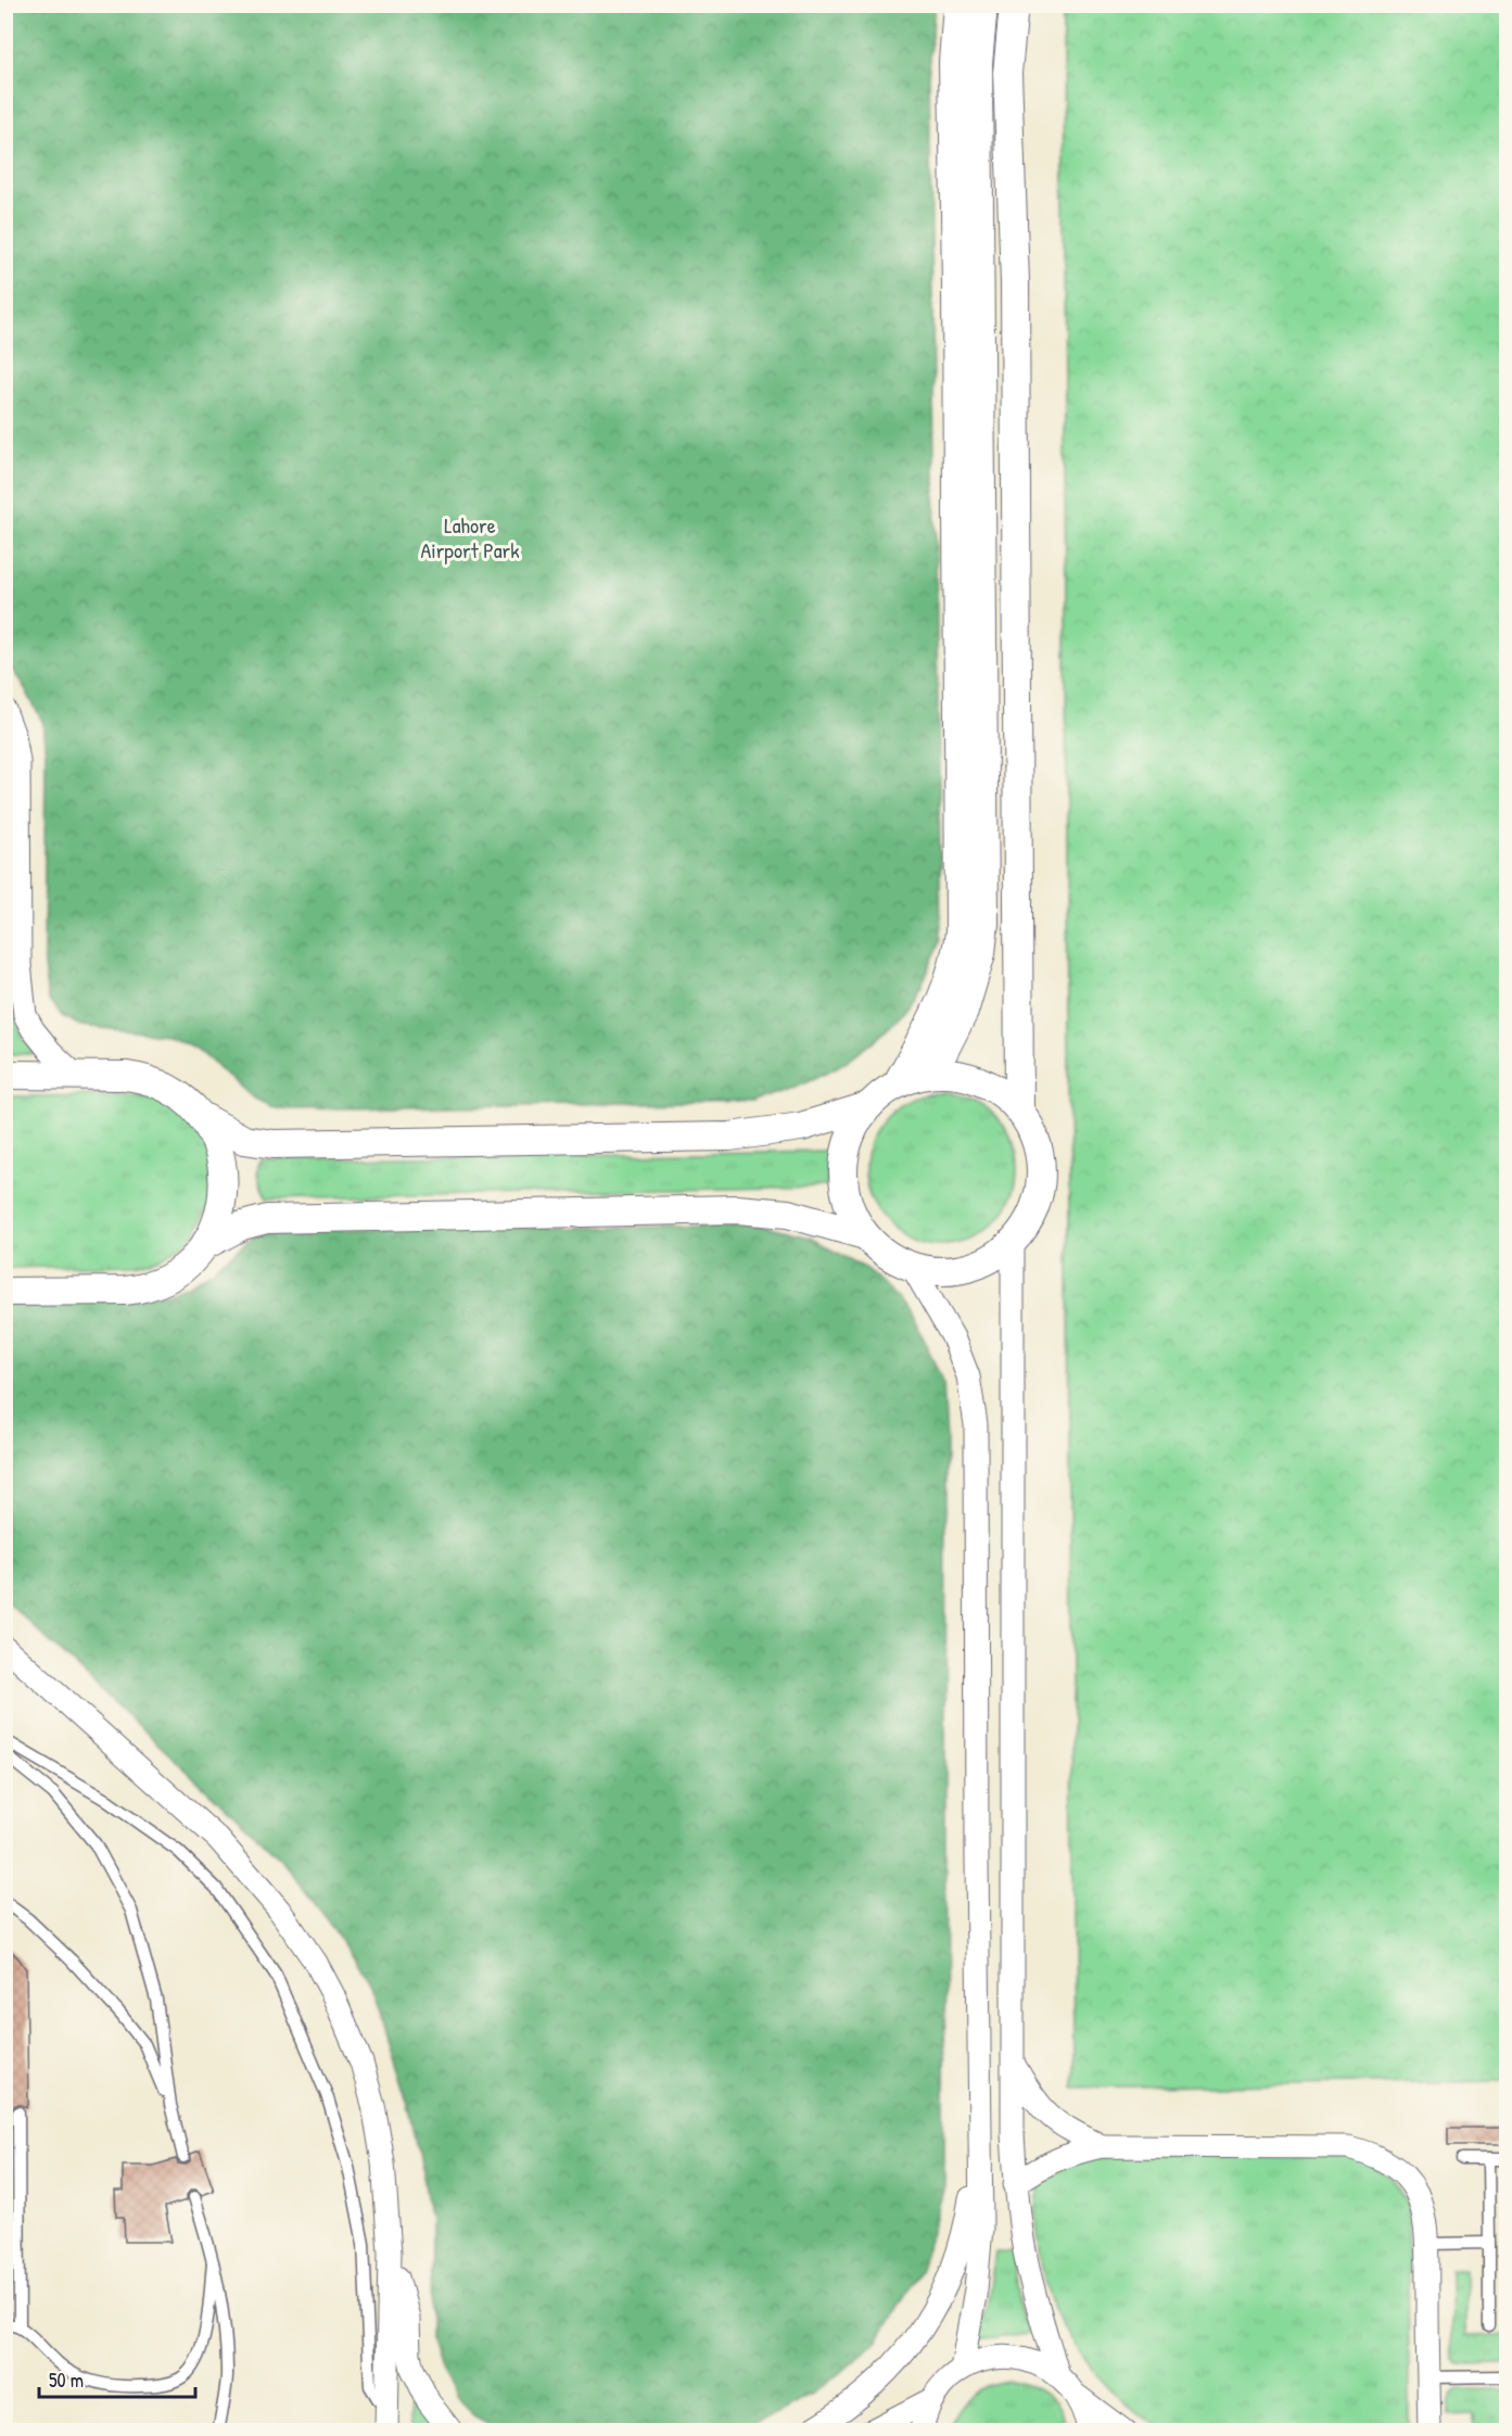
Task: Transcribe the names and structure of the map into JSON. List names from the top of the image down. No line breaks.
{"parks":["Lahore Airport Park"],"scale_bar":"50 m"}
